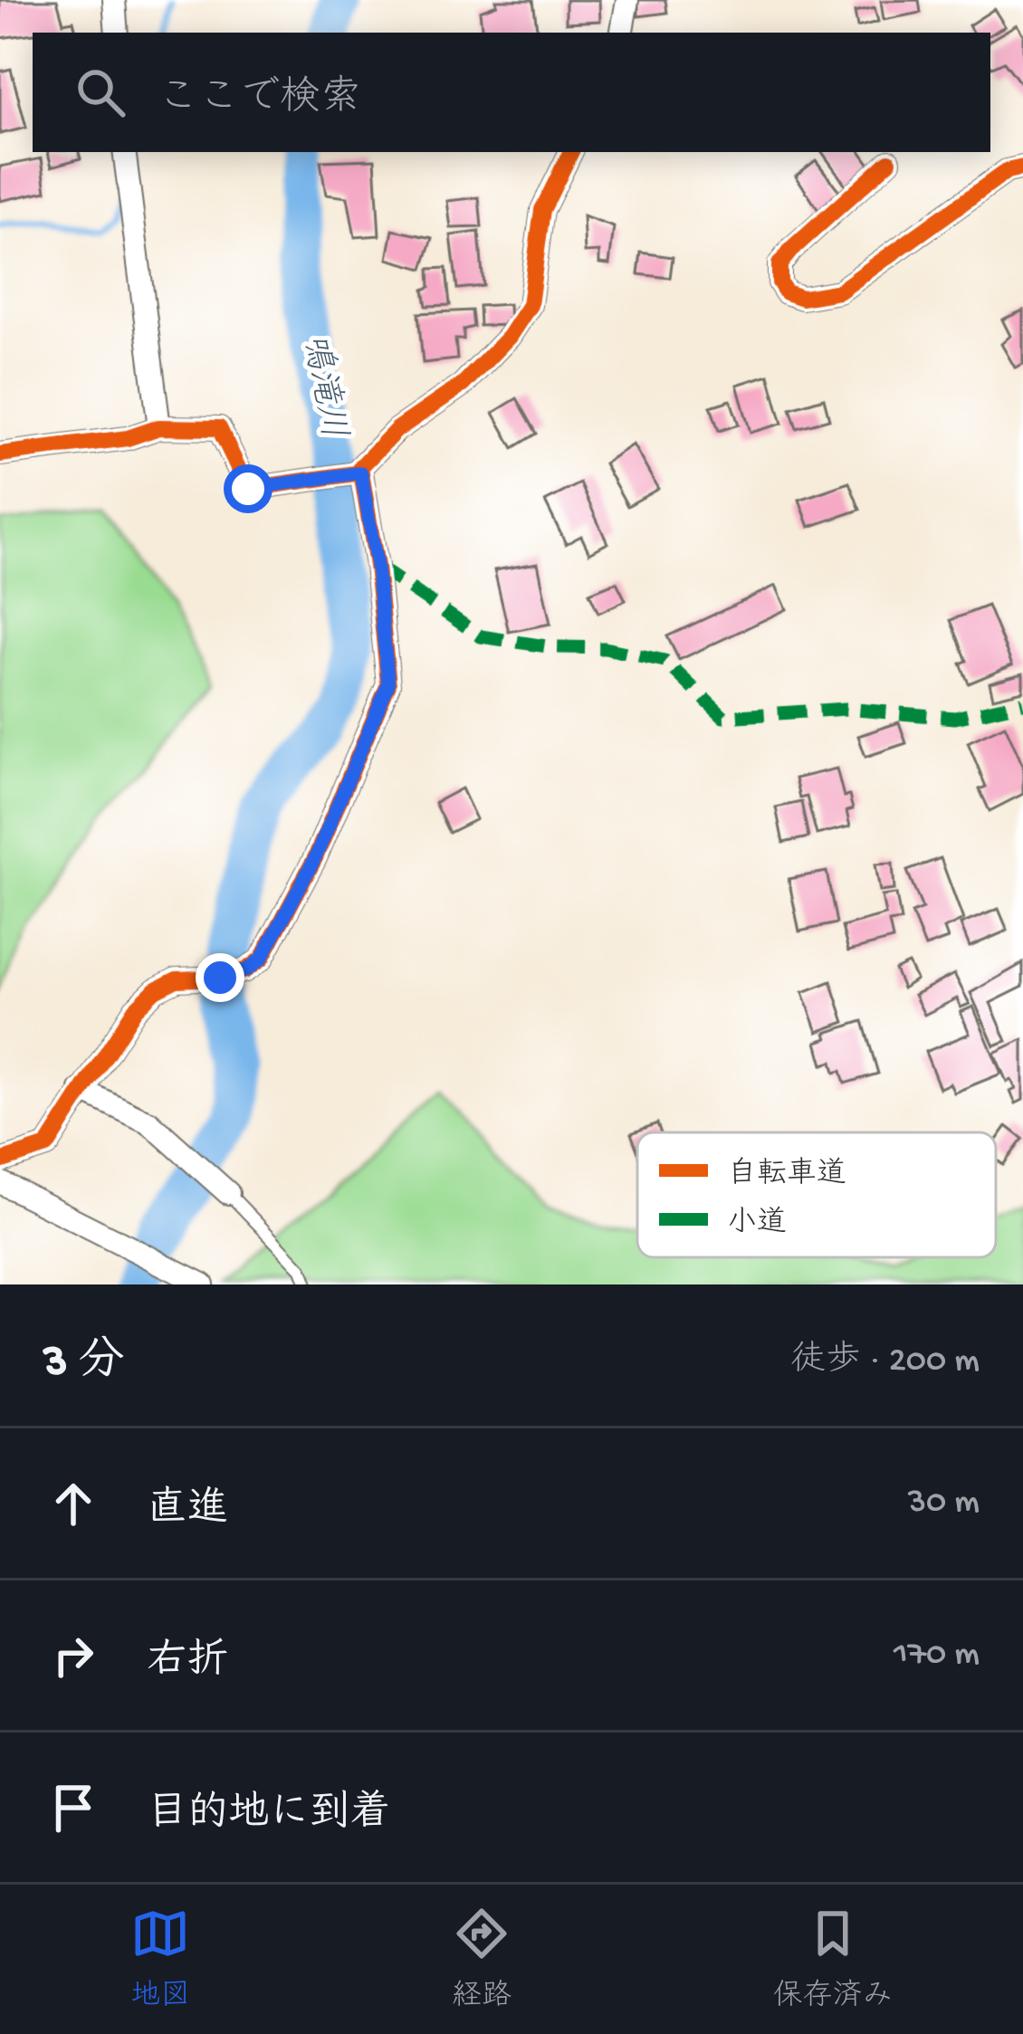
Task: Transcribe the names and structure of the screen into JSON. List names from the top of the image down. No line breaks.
{"water":["鳴滝川"],"legend":["自転車道","小道"],"page":{"search":"ここで検索","heading":["3 分","徒歩 · 200 m"],"list":[["直進","30 m"],["右折","170 m"],"目的地に到着"],"nav":["地図","経路","保存済み"]}}
